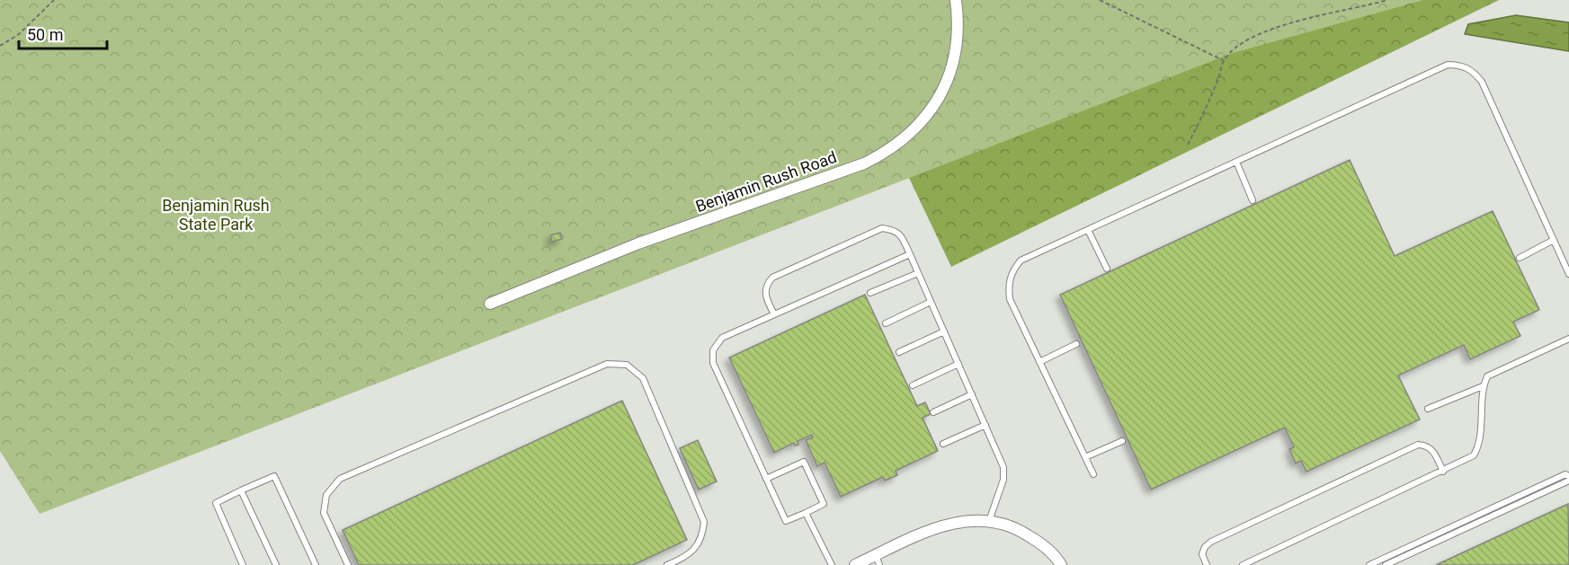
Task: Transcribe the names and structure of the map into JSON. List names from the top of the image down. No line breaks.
{"streets":{"street":["Benjamin Rush Road"]},"parks":["Benjamin Rush State Park"],"scale_bar":"50 m"}
